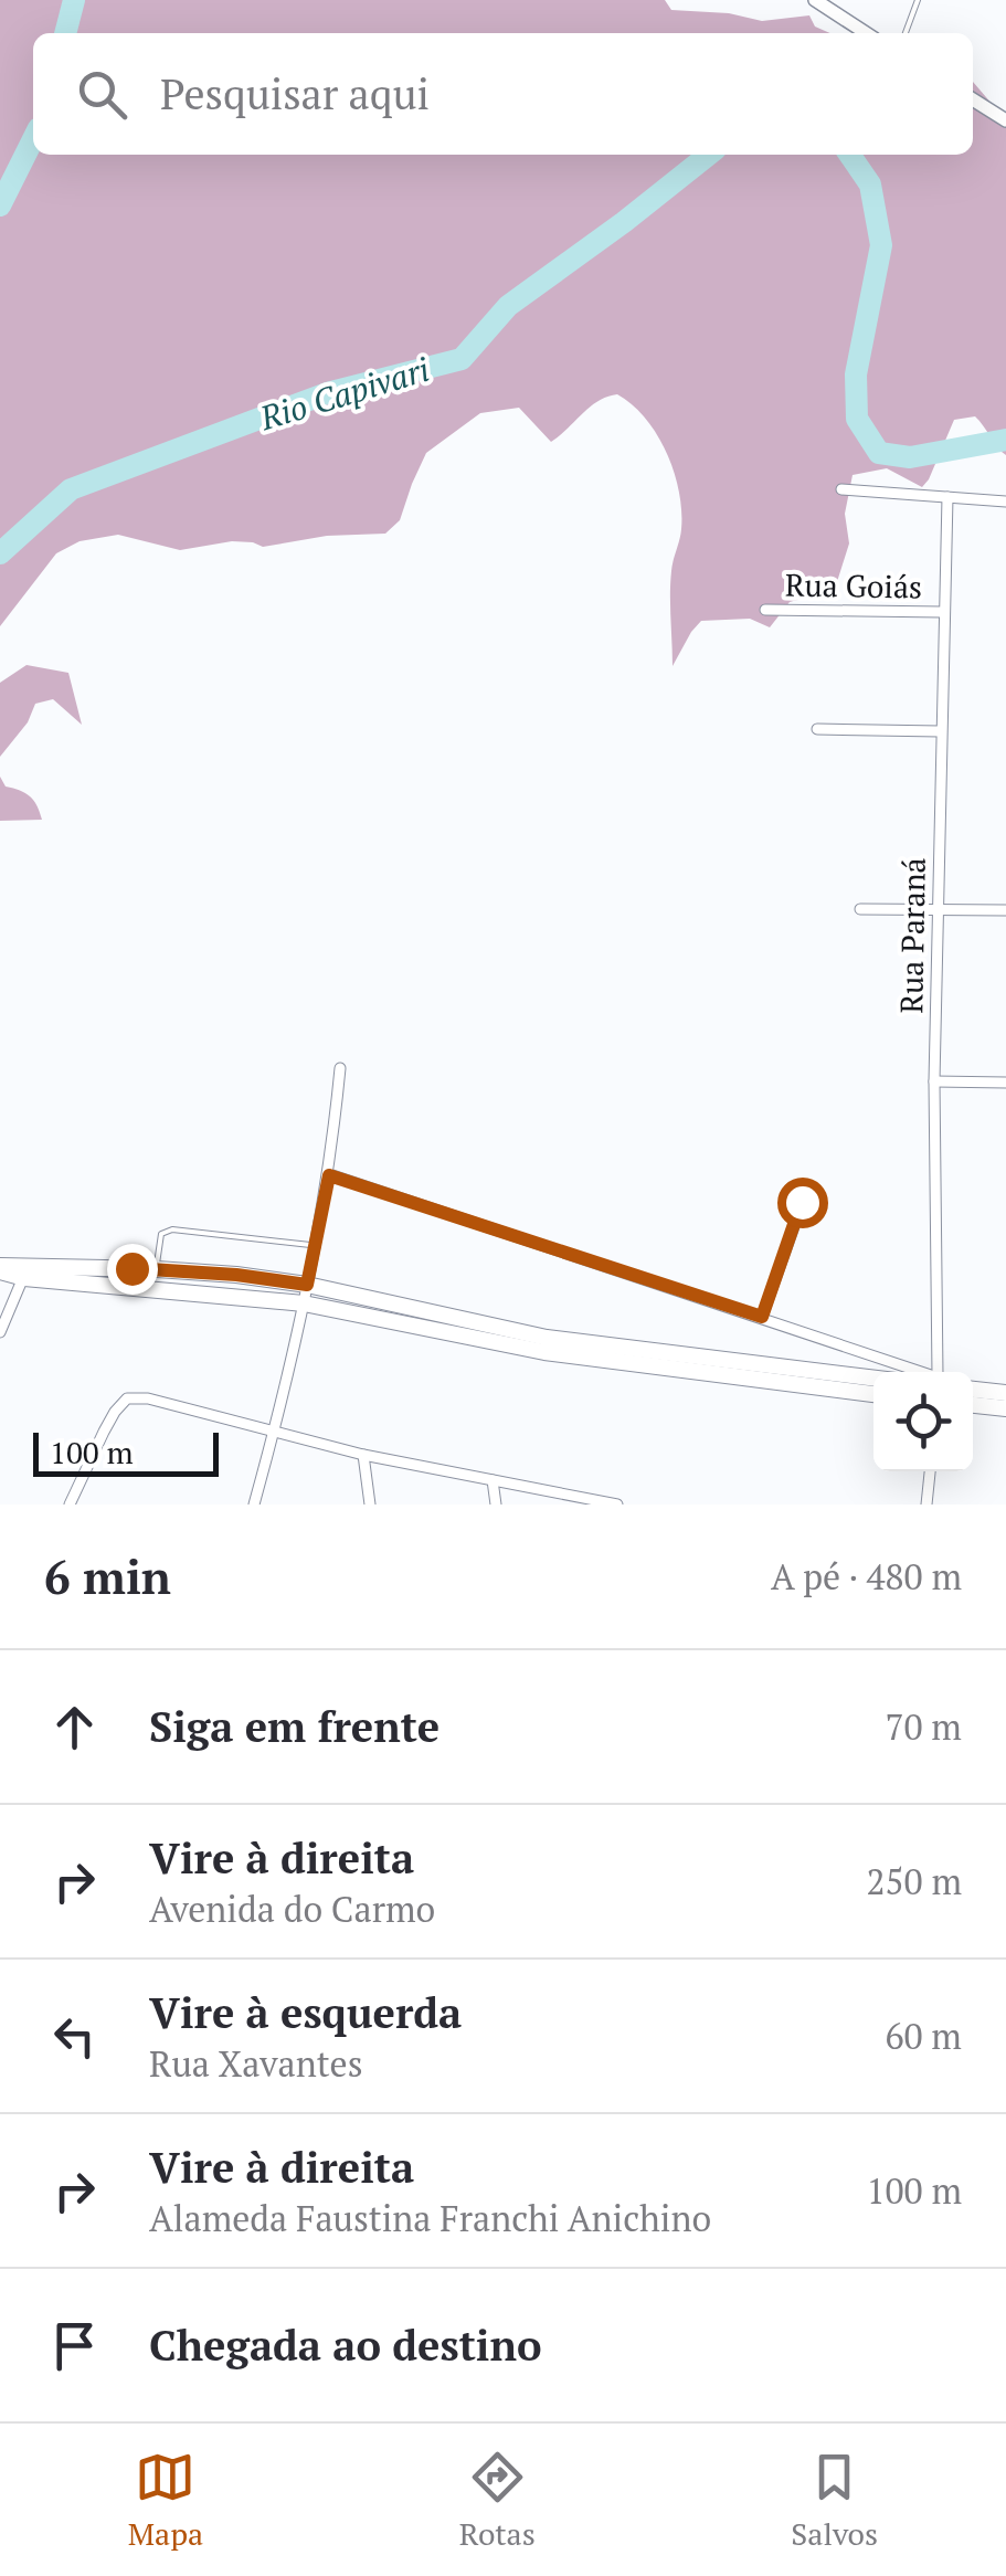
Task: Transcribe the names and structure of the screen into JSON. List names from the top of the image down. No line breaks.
{"streets":{"street":["Rua Goiás","Rua Paraná"]},"crossings":[["Rua Goiás","Rua Paraná"]],"water":["Rio Capivari"],"scale_bar":"100 m","page":{"search":"Pesquisar aqui","scale":"100 m","heading":["6 min","A pé · 480 m"],"list":[["Siga em frente","70 m"],["Vire à direita","Avenida do Carmo","250 m"],["Vire à esquerda","Rua Xavantes","60 m"],["Vire à direita","Alameda Faustina Franchi Anichino","100 m"],"Chegada ao destino"],"nav":["Mapa","Rotas","Salvos"]}}
